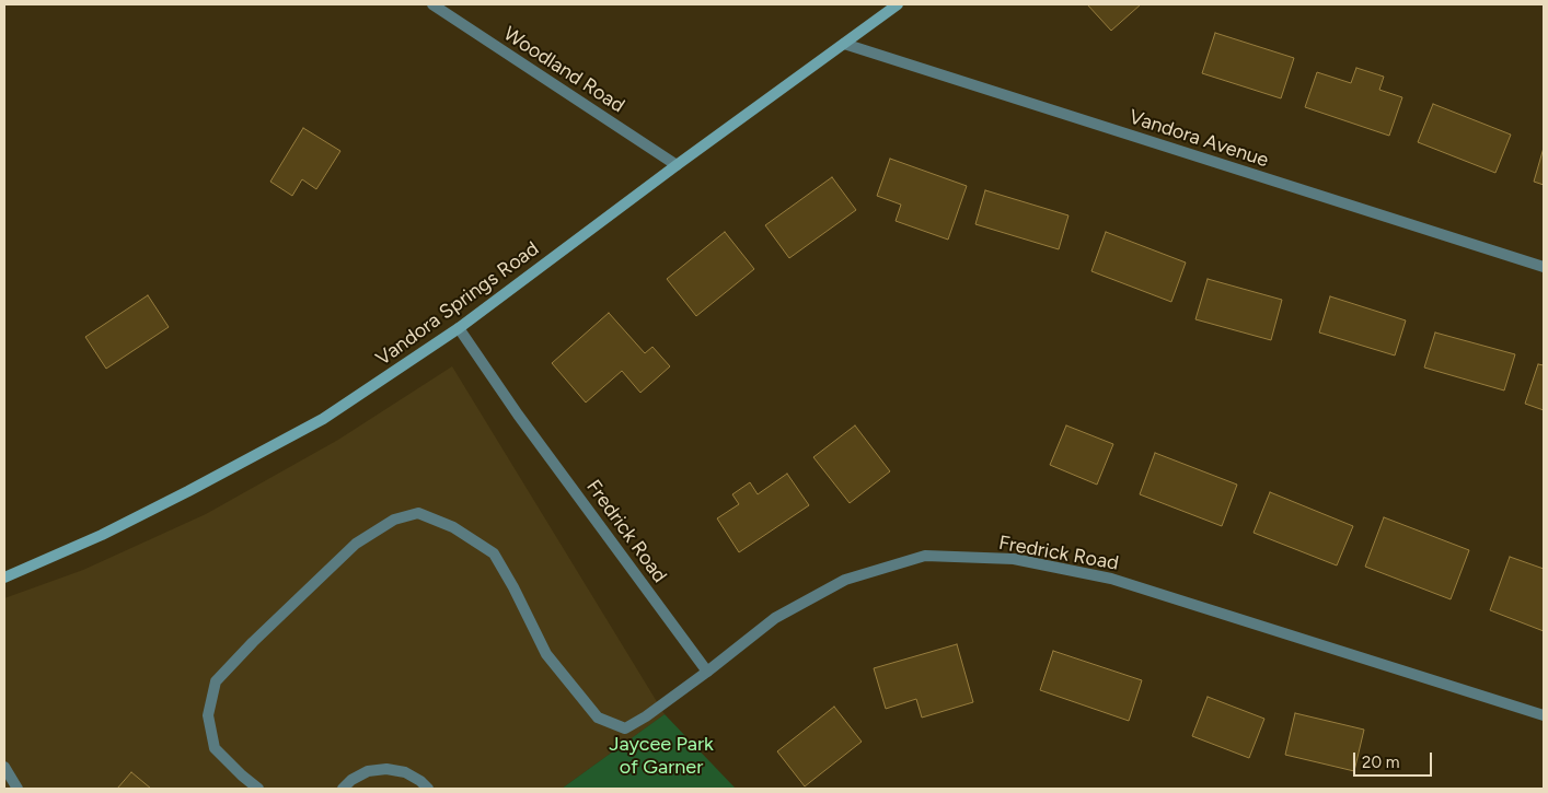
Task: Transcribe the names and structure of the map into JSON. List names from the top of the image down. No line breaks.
{"streets":{"street":["Woodland Road","Vandora Avenue","Vandora Springs Road","Fredrick Road"]},"crossings":[["Woodland Road","Vandora Springs Road"],["Vandora Avenue","Vandora Springs Road"],["Vandora Springs Road","Fredrick Road"]],"parks":["Jaycee Park of Garner"],"scale_bar":"20 m"}
